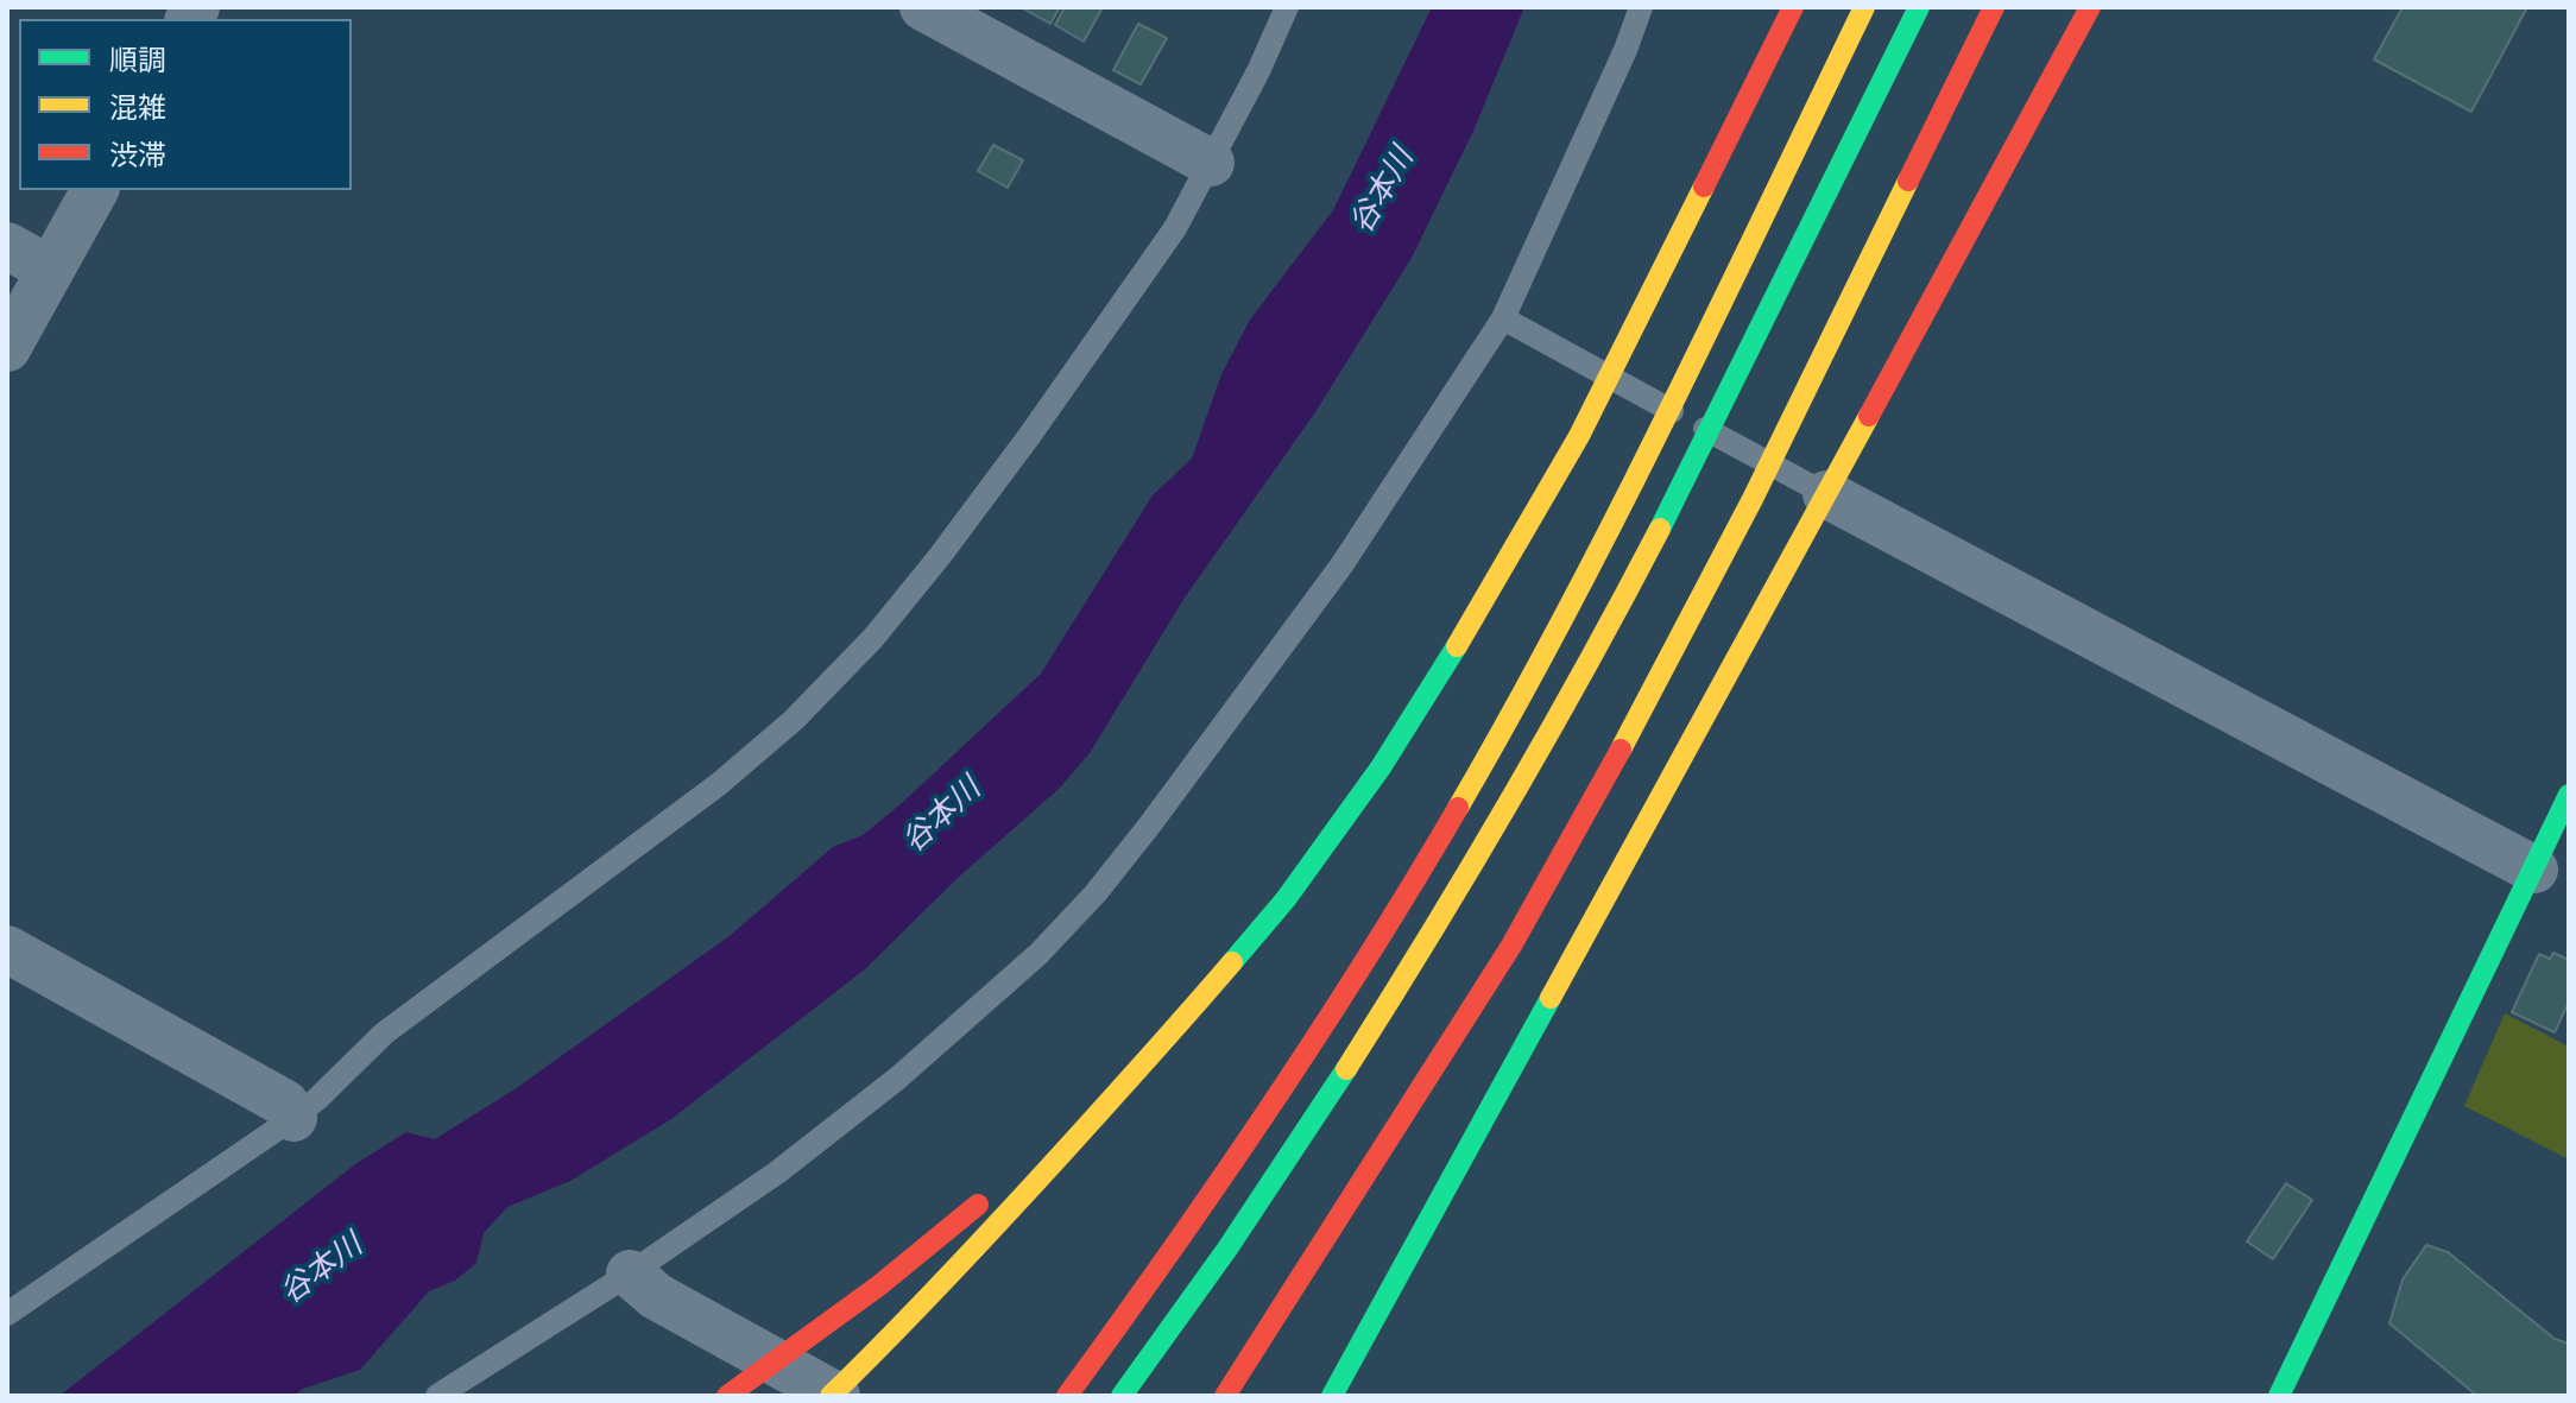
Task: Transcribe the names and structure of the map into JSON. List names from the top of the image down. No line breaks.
{"water":["谷本川"],"legend":["順調","混雑","渋滞"]}
